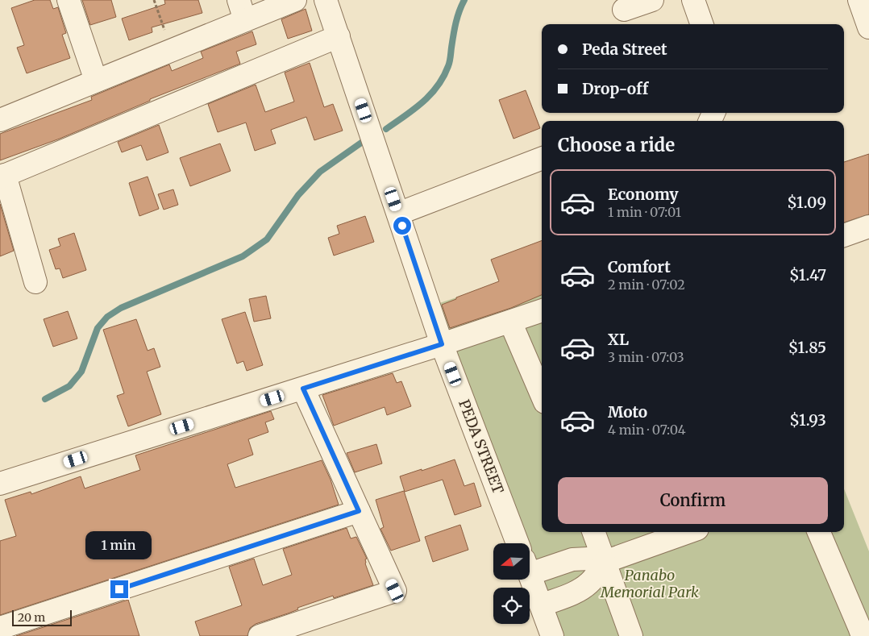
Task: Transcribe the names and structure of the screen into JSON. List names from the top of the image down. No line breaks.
{"streets":{"street":["PEDA STREET"]},"parks":["Panabo Memorial Park"],"scale_bar":"20 m","north":"left","page":{"banner":["Peda Street","Drop-off"],"heading":"Choose a ride","list":[{"name":"Economy","note":"1 min · 07:01","value":"$1.09"},{"name":"Comfort","note":"2 min · 07:02","value":"$1.47"},{"name":"XL","note":"3 min · 07:03","value":"$1.85"},{"name":"Moto","note":"4 min · 07:04","value":"$1.93"}],"buttons":"Confirm","bubble":"1 min","scale":"20 m"}}
